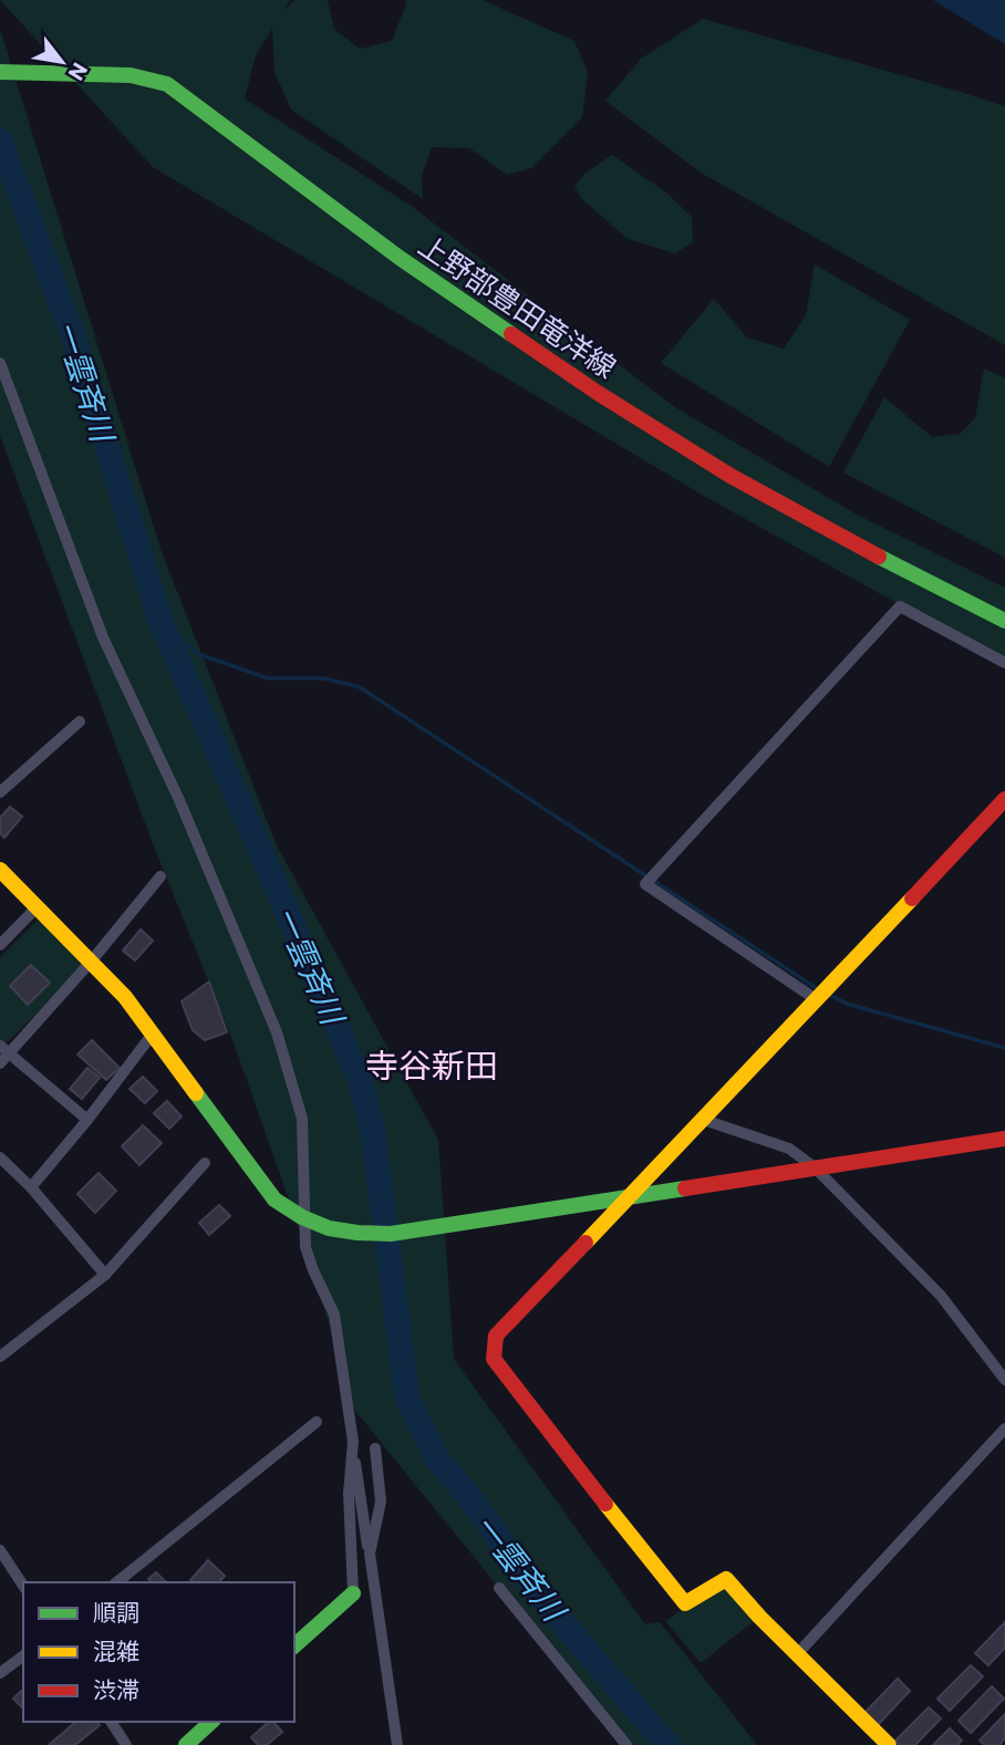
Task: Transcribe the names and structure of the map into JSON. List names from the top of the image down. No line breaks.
{"streets":{"street":["上野部豊田竜洋線"]},"districts":["寺谷新田"],"water":["一雲斉川"],"legend":["順調","混雑","渋滞"],"north":"bottom right"}
